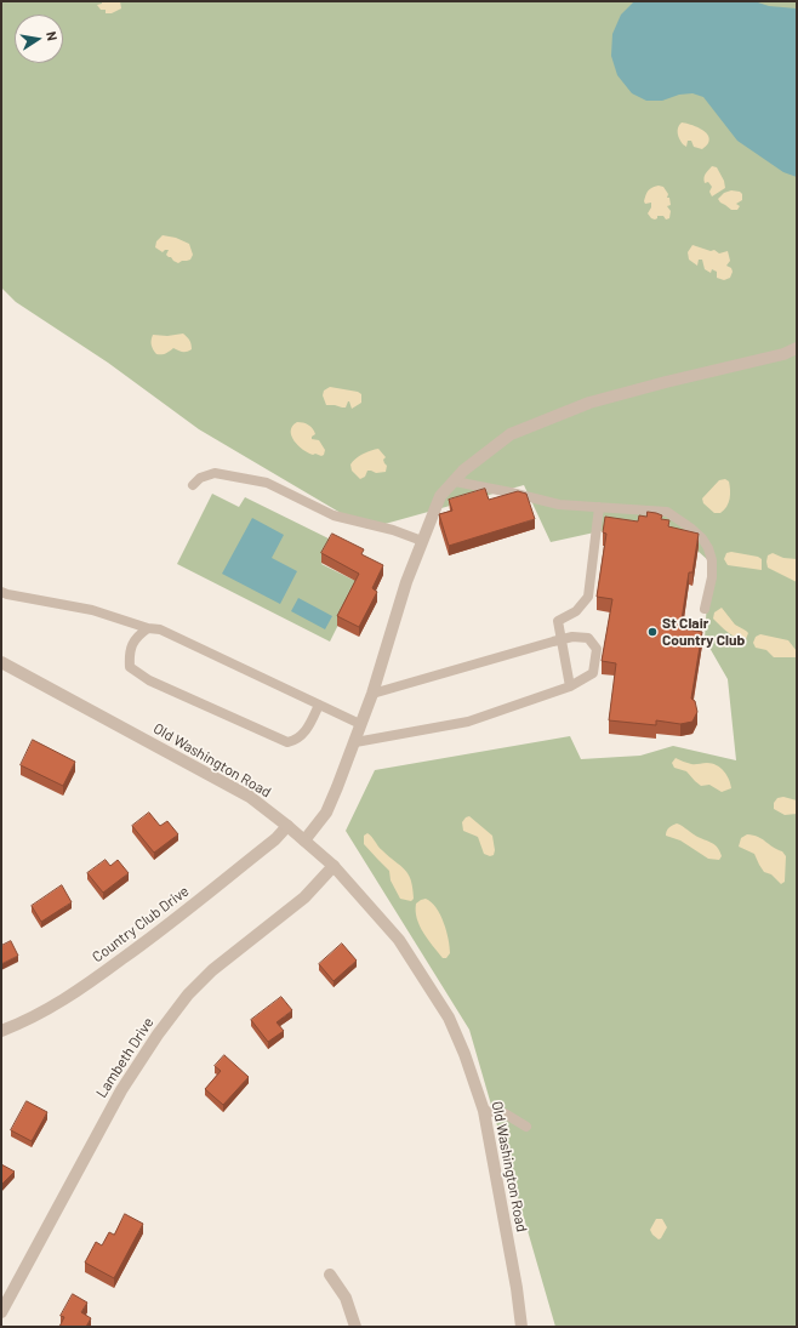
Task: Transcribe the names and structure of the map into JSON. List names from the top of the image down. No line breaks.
{"streets":{"street":["Old Washington Road","Country Club Drive","Lambeth Drive"]},"crossings":[["Old Washington Road","Country Club Drive"],["Old Washington Road","Lambeth Drive"]],"places":["St Clair Country Club"],"north":"right"}
